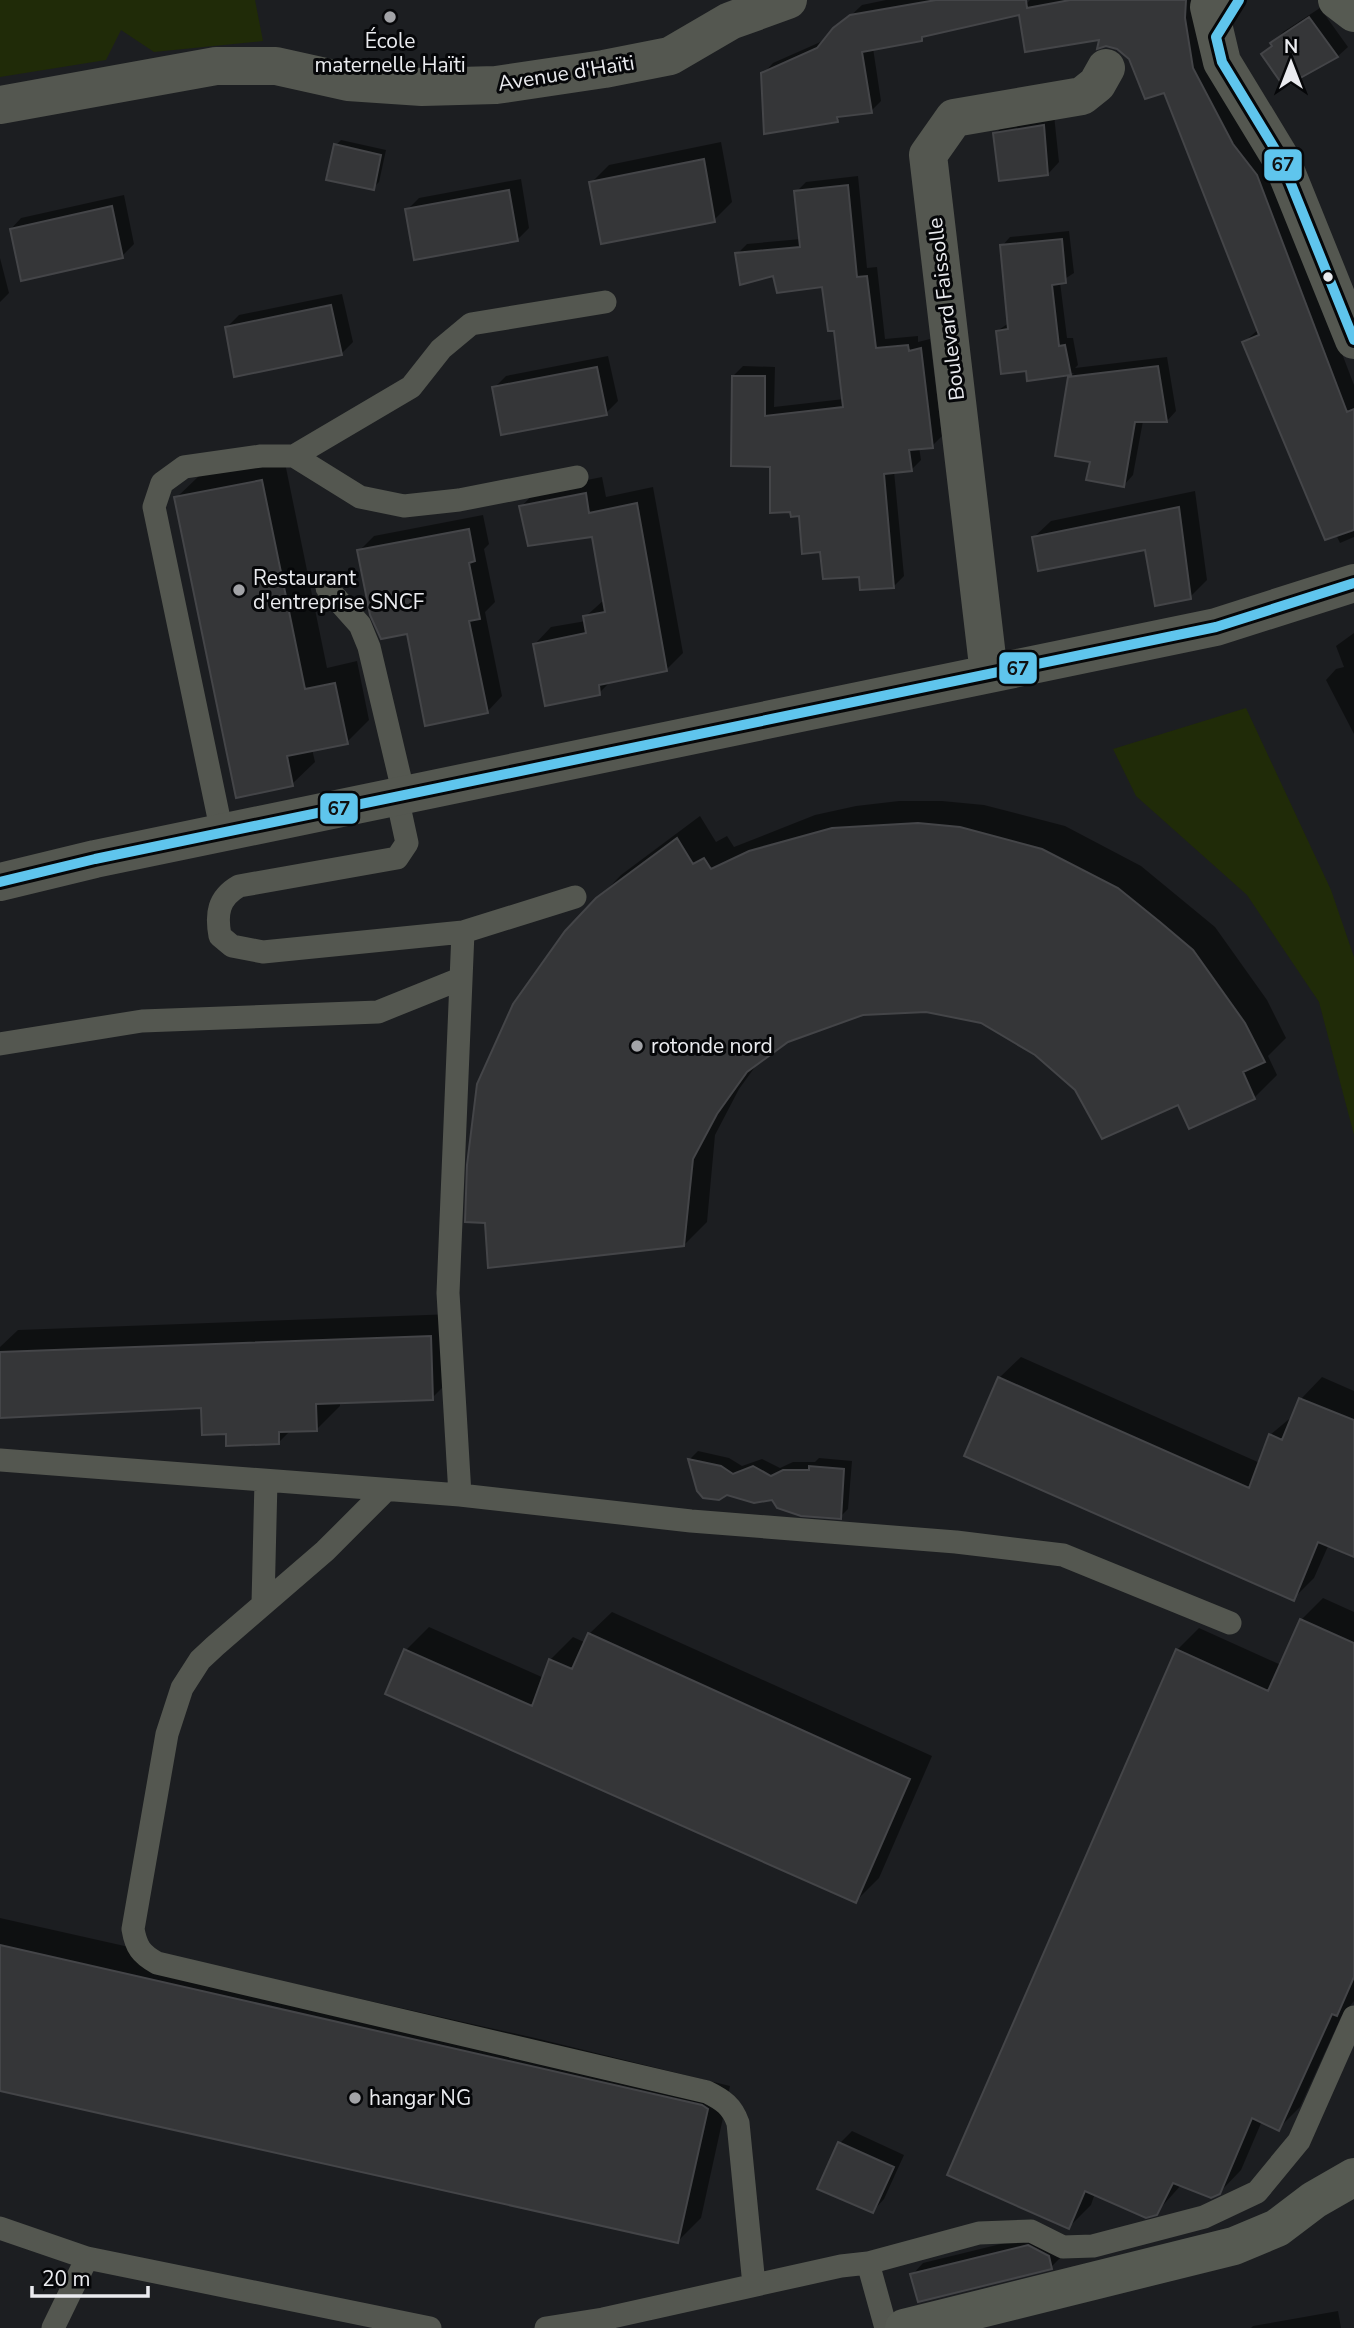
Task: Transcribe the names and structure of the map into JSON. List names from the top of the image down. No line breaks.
{"streets":{"street":["Avenue d'Haïti","Boulevard Faissolle"]},"places":["École maternelle Haïti","Restaurant d'entreprise SNCF","rotonde nord","hangar NG"],"lines":["transit line 67"],"scale_bar":"20 m","north":"top"}
